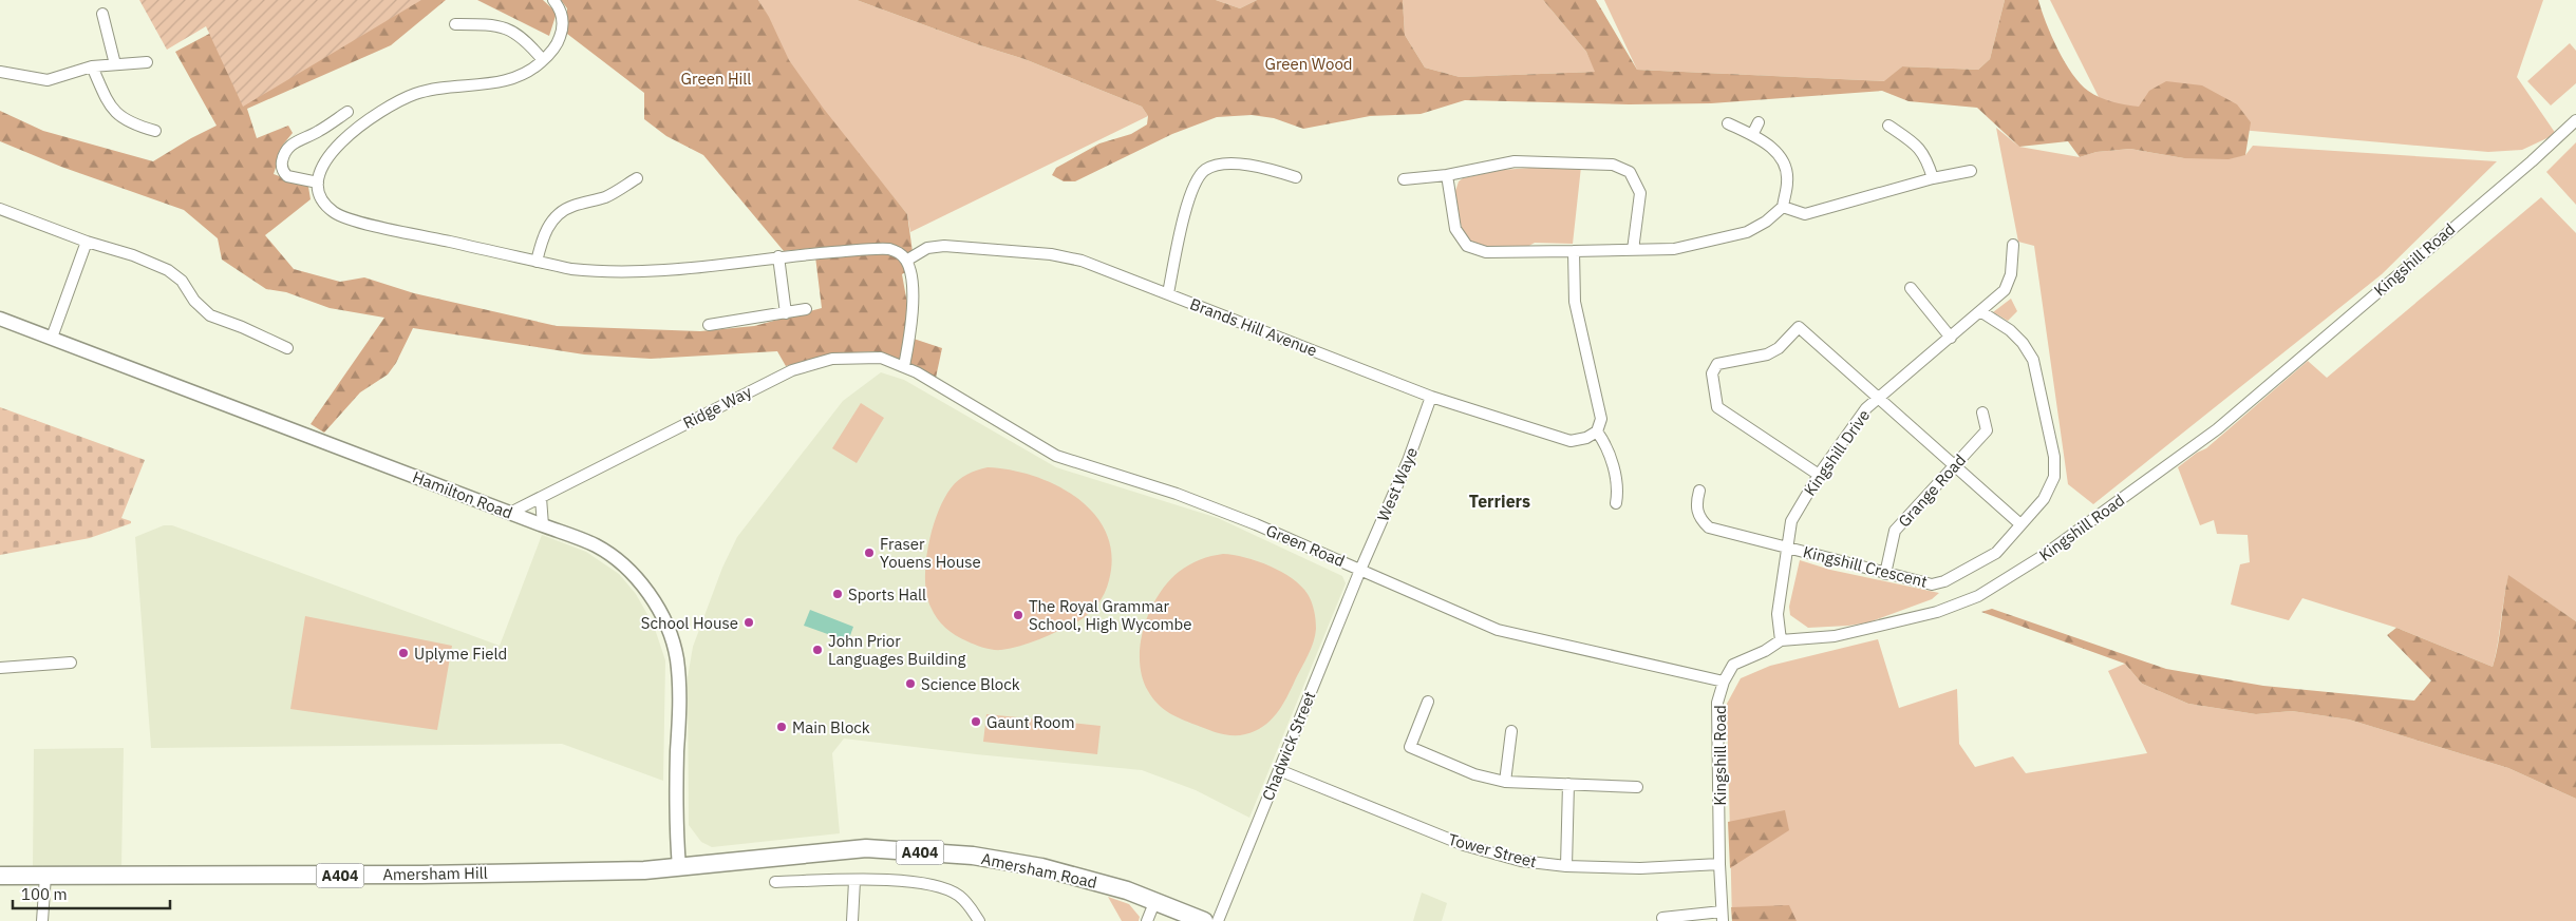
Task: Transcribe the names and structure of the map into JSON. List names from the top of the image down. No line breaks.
{"streets":{"main road":["A404","Amersham Road","Amersham Hill"],"street":["Kingshill Road","Brands Hill Avenue","Ridge Way","Kingshill Drive","West Waye","Grange Road","Hamilton Road","Green Road","Kingshill Crescent","Chadwick Street","Tower Street"]},"crossings":[["Kingshill Road","Kingshill Drive"],["Kingshill Road","Green Road"],["Kingshill Road","Tower Street"],["Brands Hill Avenue","West Waye"],["Ridge Way","Hamilton Road"],["Ridge Way","Green Road"],["Kingshill Drive","Kingshill Crescent"],["West Waye","Green Road"],["West Waye","Chadwick Street"],["Grange Road","Kingshill Crescent"],["Hamilton Road","Amersham Road"],["Hamilton Road","Amersham Hill"],["Green Road","Chadwick Street"],["Chadwick Street","Tower Street"],["Amersham Road","Amersham Hill"]],"districts":["Terriers"],"parks":["Green Wood","Green Hill"],"places":["Fraser Youens House","Sports Hall","The Royal Grammar School, High Wycombe","School House","John Prior Languages Building","Uplyme Field","Science Block","Gaunt Room","Main Block"],"scale_bar":"100 m"}
